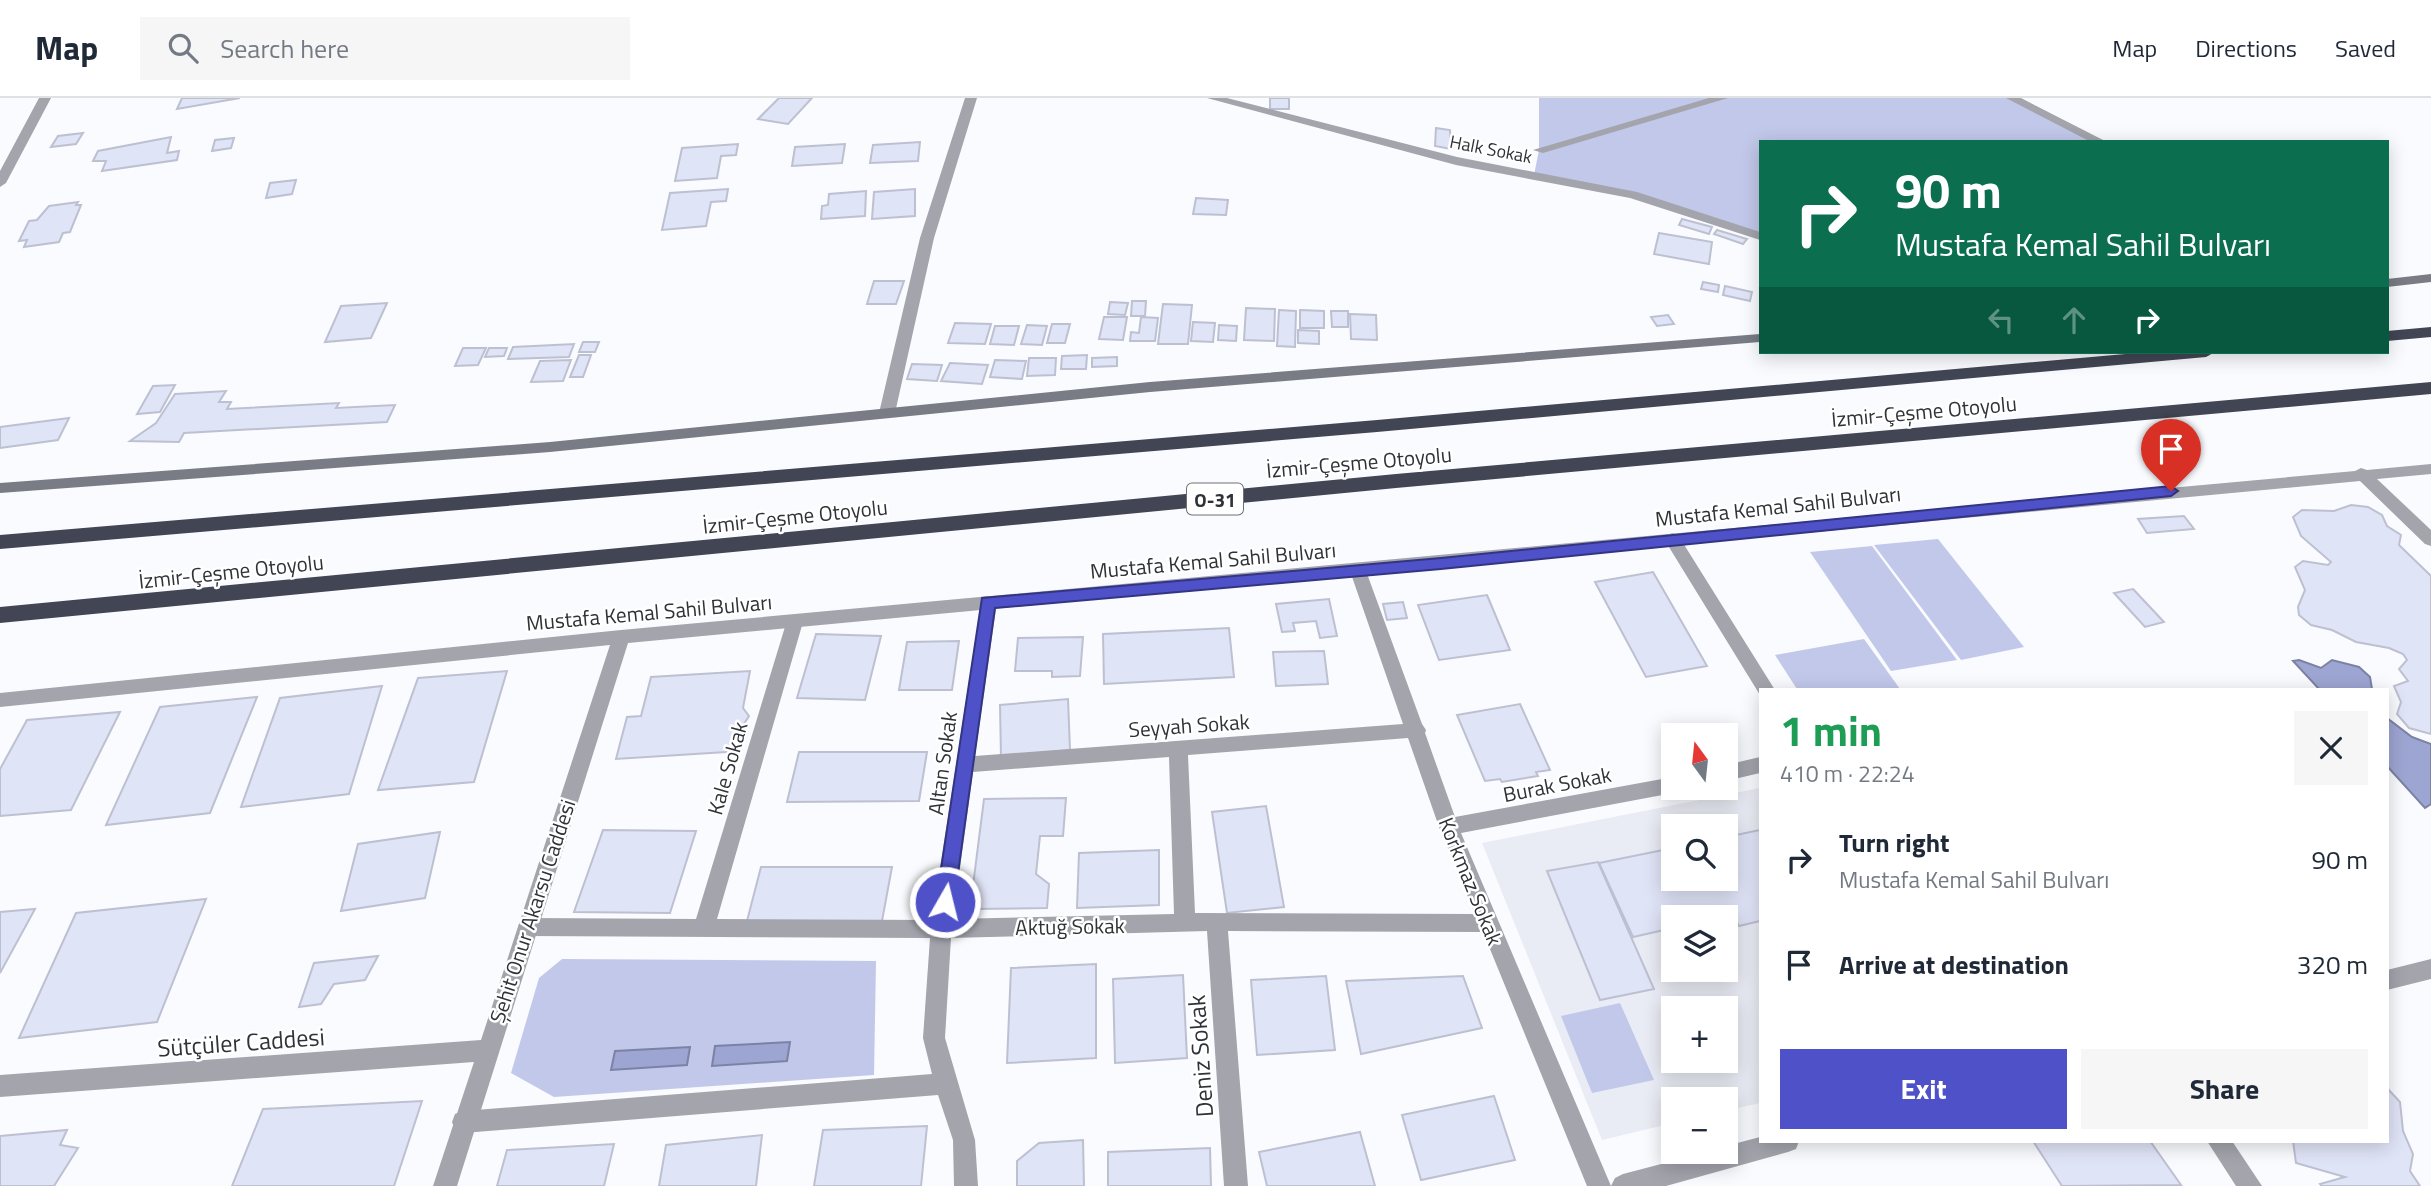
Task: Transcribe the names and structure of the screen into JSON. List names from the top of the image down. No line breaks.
{"streets":{"highway":["İzmir-Çeşme Otoyolu","O-31"],"street":["Halk Sokak","Mustafa Kemal Sahil Bulvarı","Seyyah Sokak","Altan Sokak","Kale Sokak","Burak Sokak","Korkmaz Sokak","Şehit Onur Akarsu Caddesi","Aktuğ Sokak","Sütçüler Caddesi","Deniz Sokak"]},"crossings":[["Mustafa Kemal Sahil Bulvarı","Altan Sokak"],["Mustafa Kemal Sahil Bulvarı","Kale Sokak"],["Mustafa Kemal Sahil Bulvarı","Korkmaz Sokak"],["Mustafa Kemal Sahil Bulvarı","Şehit Onur Akarsu Caddesi"],["Seyyah Sokak","Altan Sokak"],["Seyyah Sokak","Korkmaz Sokak"],["Altan Sokak","Aktuğ Sokak"],["Kale Sokak","Aktuğ Sokak"],["Burak Sokak","Korkmaz Sokak"],["Korkmaz Sokak","Aktuğ Sokak"],["Şehit Onur Akarsu Caddesi","Aktuğ Sokak"],["Şehit Onur Akarsu Caddesi","Sütçüler Caddesi"],["Aktuğ Sokak","Deniz Sokak"]],"north":"top","page":{"header":"Map","search":"Search here","nav":["Map","Directions","Saved"],"turn":["90 m","Mustafa Kemal Sahil Bulvarı"],"heading":["1 min","410 m · 22:24"],"map_buttons":["+","−"],"list":[{"name":"Turn right","note":"Mustafa Kemal Sahil Bulvarı","value":"90 m"},{"name":"Arrive at destination","value":"320 m"}],"buttons":["Exit","Share"]}}
